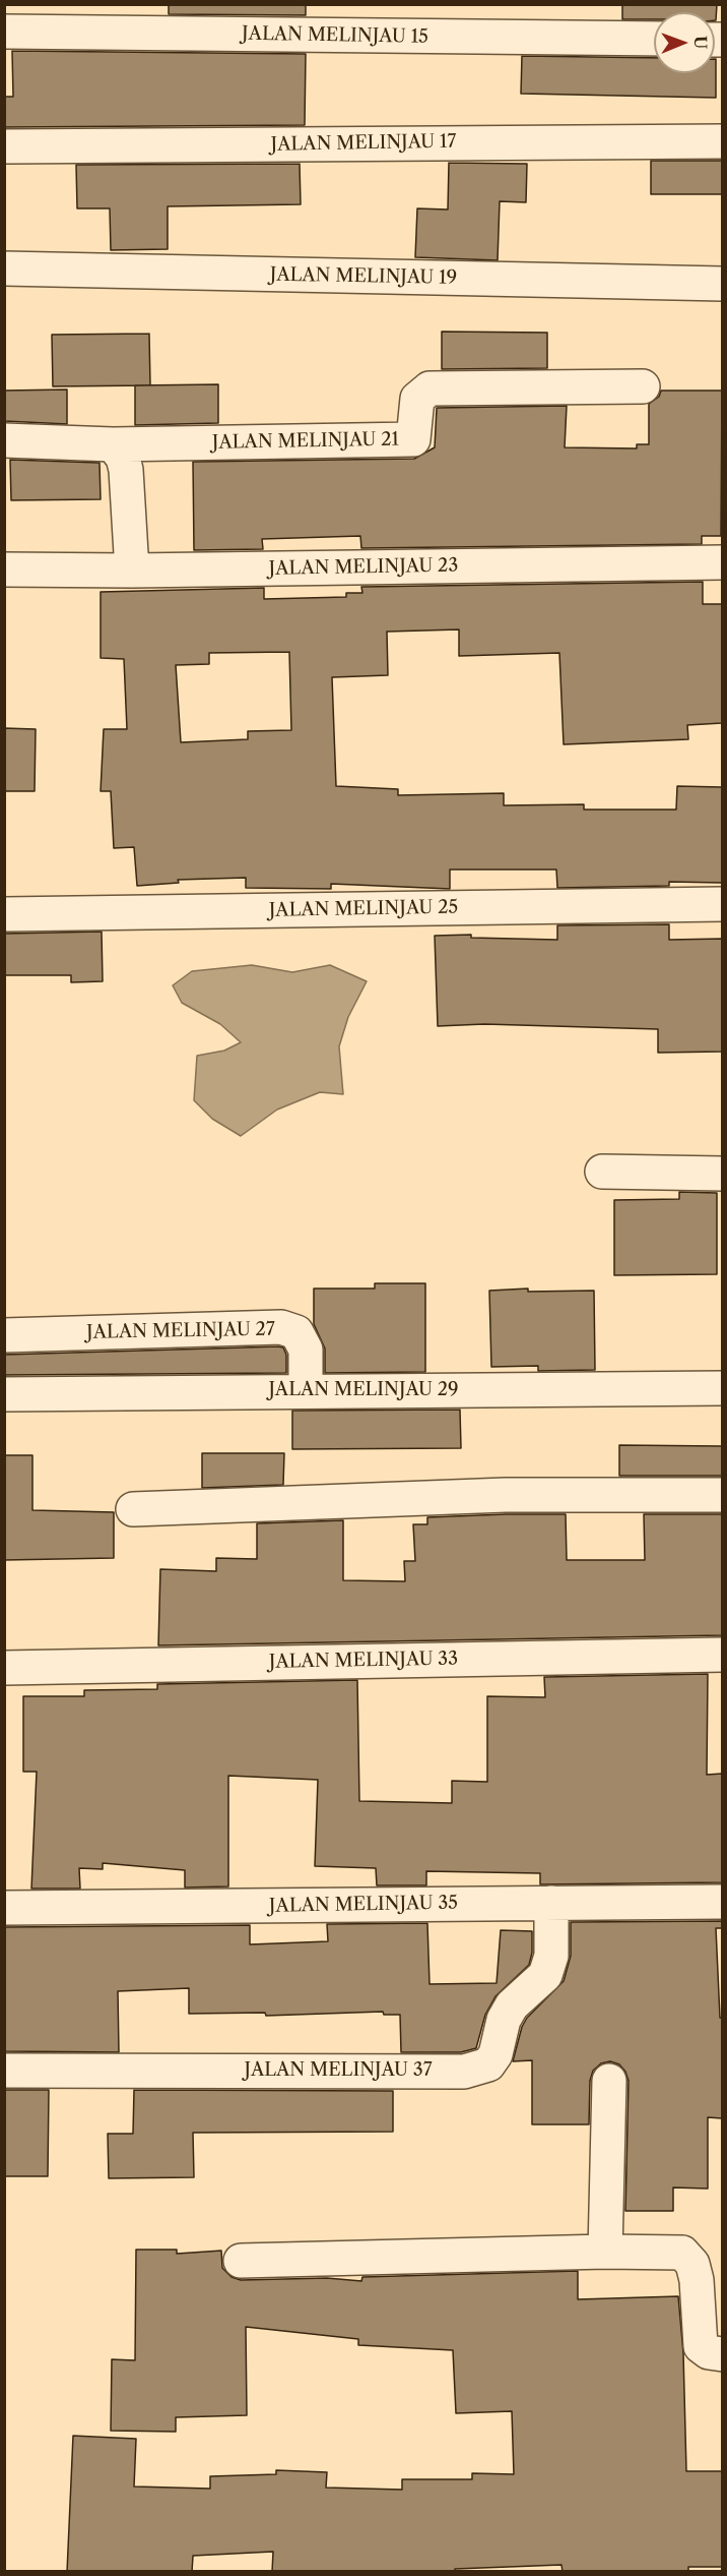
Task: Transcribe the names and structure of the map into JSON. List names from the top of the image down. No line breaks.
{"streets":{"street":["JALAN MELINJAU 15","JALAN MELINJAU 17","JALAN MELINJAU 19","JALAN MELINJAU 21","JALAN MELINJAU 23","JALAN MELINJAU 25","JALAN MELINJAU 27","JALAN MELINJAU 29","JALAN MELINJAU 33","JALAN MELINJAU 35","JALAN MELINJAU 37"]},"crossings":[["JALAN MELINJAU 27","JALAN MELINJAU 29"],["JALAN MELINJAU 35","JALAN MELINJAU 37"]],"north":"right"}
